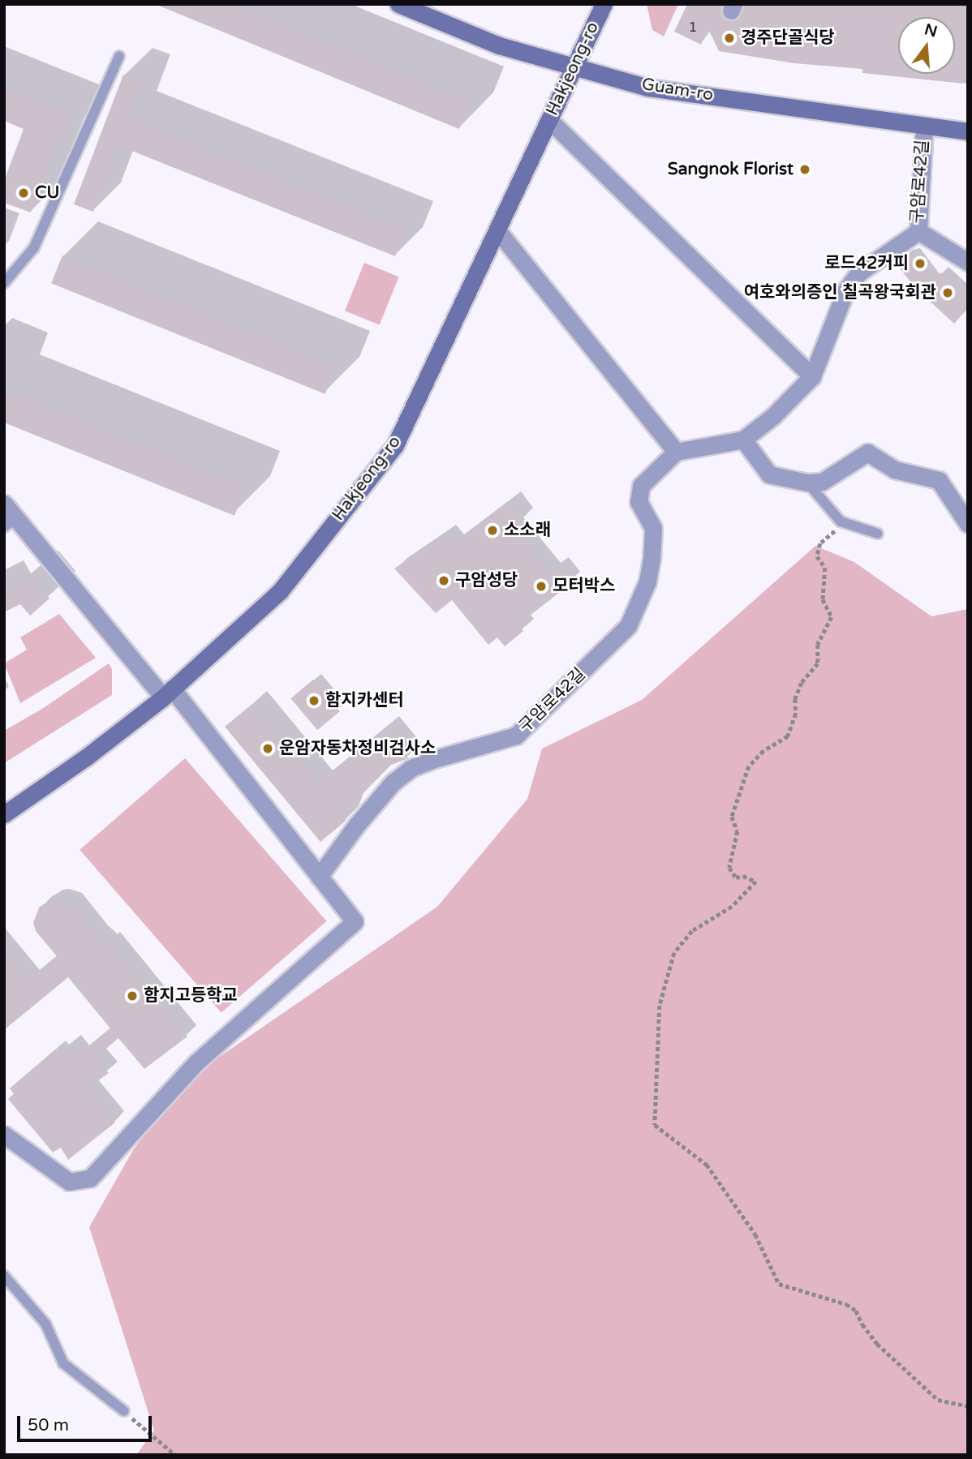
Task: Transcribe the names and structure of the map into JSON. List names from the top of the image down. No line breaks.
{"streets":{"main road":["Hakjeong-ro","Guam-ro"],"street":["구암로42길"]},"crossings":[["Hakjeong-ro","Guam-ro"],["Guam-ro","구암로42길"]],"places":["경주단골식당","Sangnok Florist","CU","로드42커피","여호와의증인 칠곡왕국회관","소소래","구암성당","모터박스","함지카센터","운암자동차정비검사소","함지고등학교"],"house_numbers":["1"],"scale_bar":"50 m","north":"top"}
